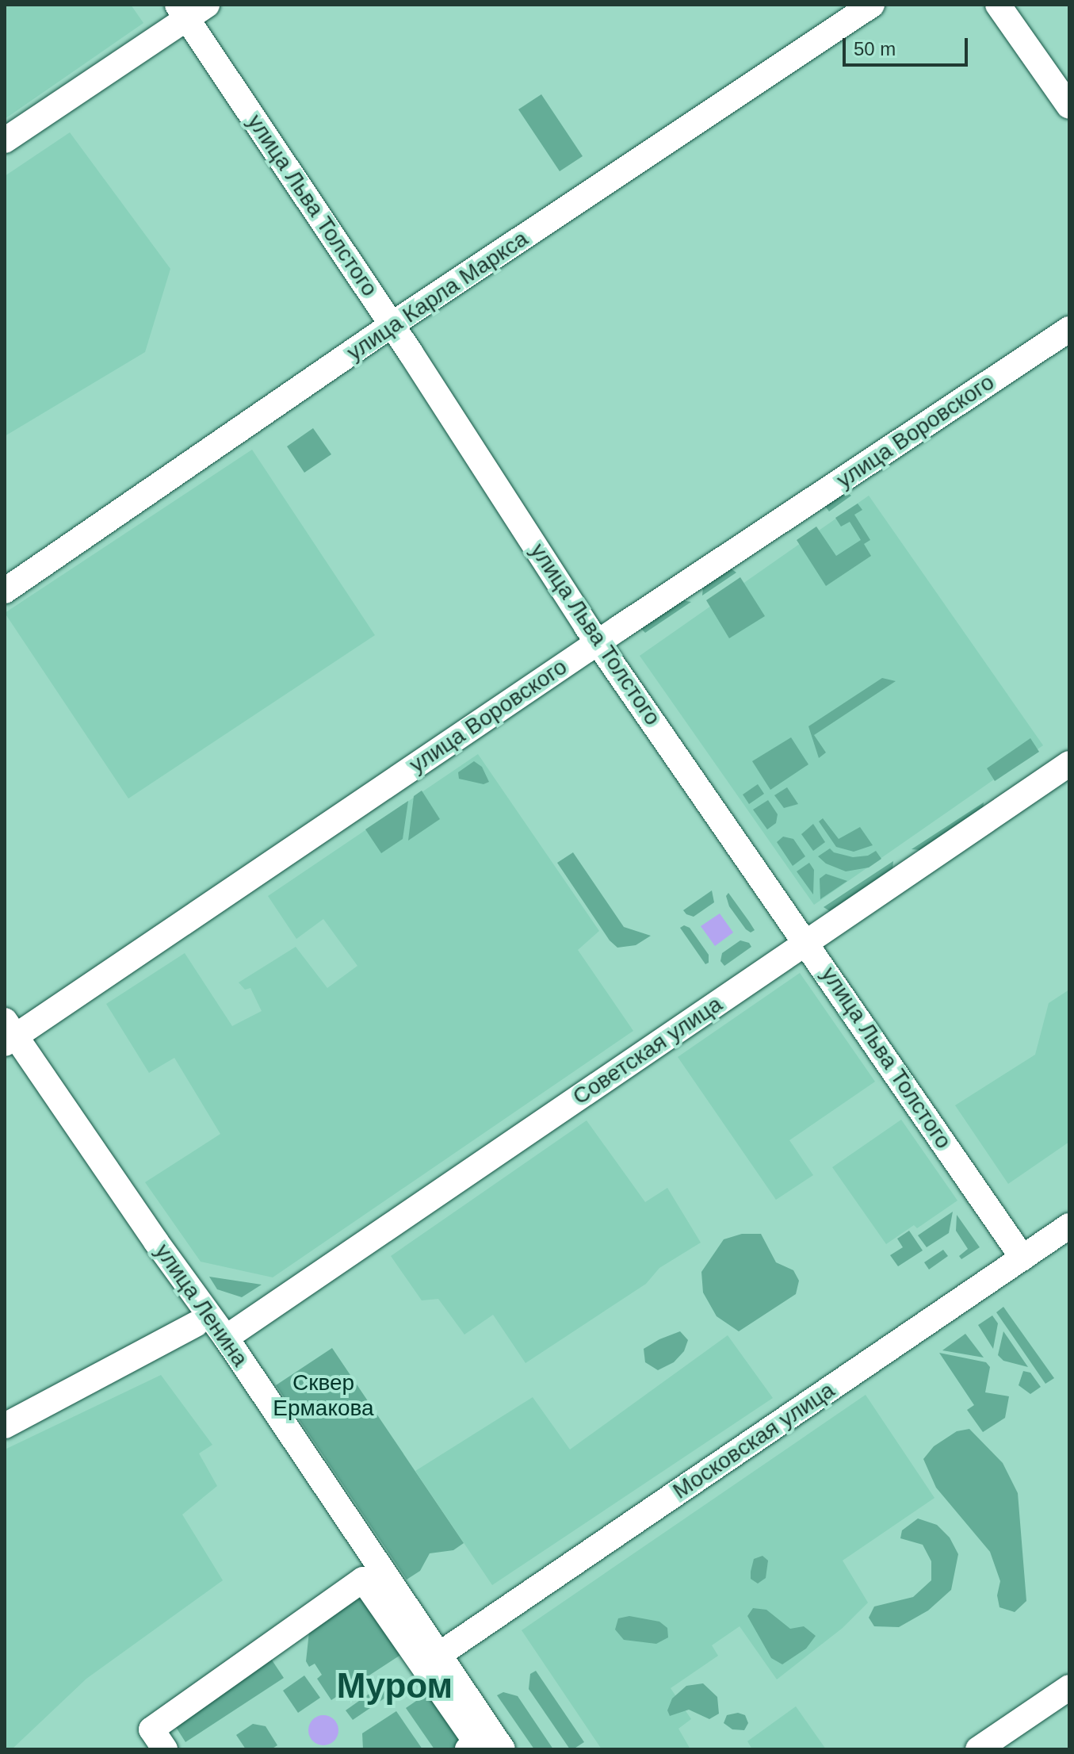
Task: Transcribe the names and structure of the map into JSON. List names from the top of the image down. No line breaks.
{"streets":{"street":["улица Льва Толстого","улица Карла Маркса","улица Воровского","Советская улица","улица Ленина","Московская улица"]},"crossings":[["улица Льва Толстого","улица Карла Маркса"],["улица Льва Толстого","улица Воровского"],["улица Льва Толстого","Советская улица"],["улица Льва Толстого","Московская улица"],["улица Воровского","улица Ленина"],["Советская улица","улица Ленина"],["улица Ленина","Московская улица"]],"districts":["Муром"],"parks":["Сквер Ермакова"],"scale_bar":"50 m"}
